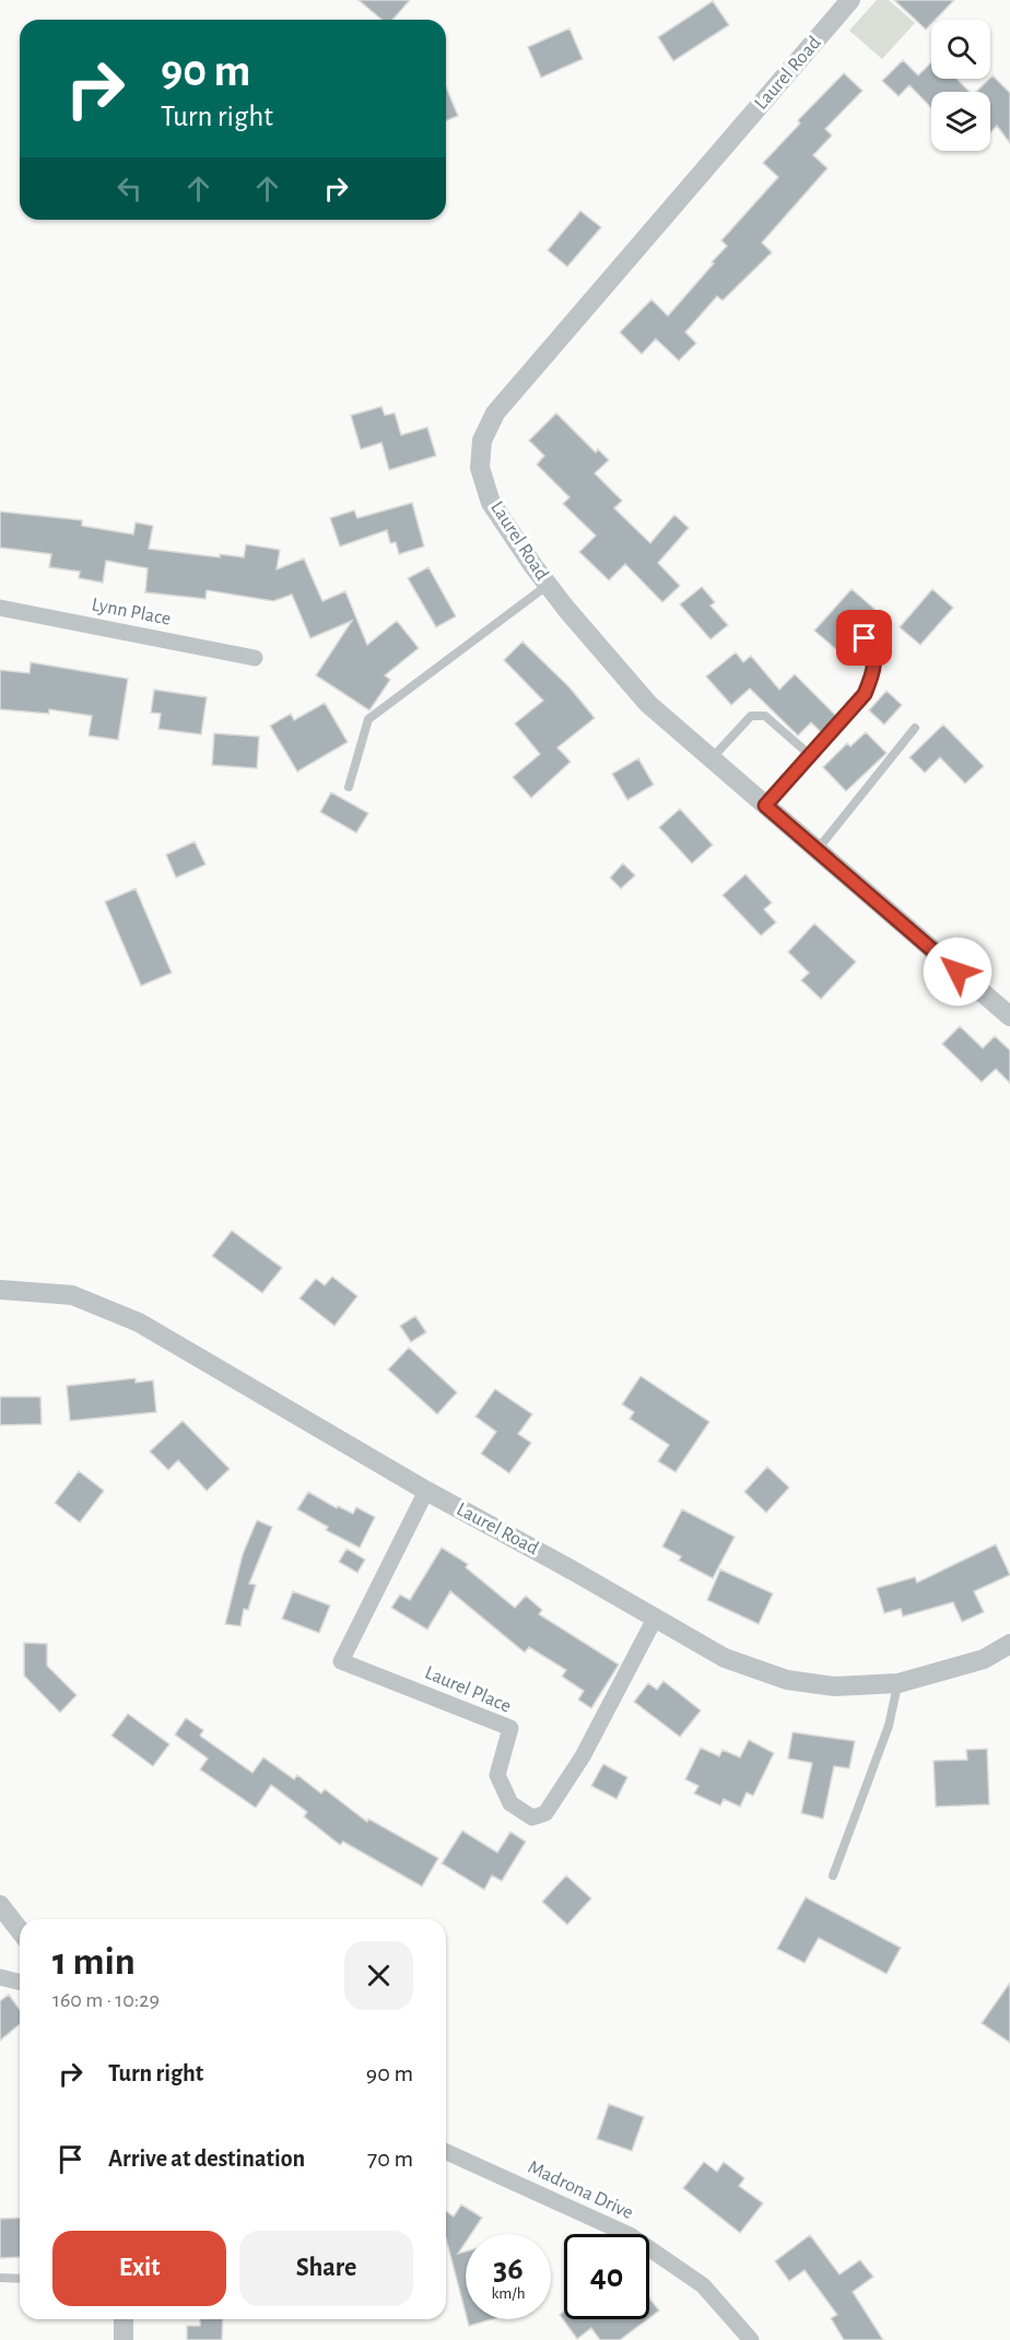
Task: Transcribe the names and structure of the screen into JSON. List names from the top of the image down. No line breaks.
{"streets":{"street":["Laurel Road","Lynn Place","Laurel Place","Madrona Drive"]},"crossings":[["Laurel Road","Laurel Place"]],"page":{"turn":["90 m","Turn right"],"heading":["1 min","160 m · 10:29"],"list":[{"name":"Turn right","value":"90 m"},{"name":"Arrive at destination","value":"70 m"}],"buttons":["Exit","Share"],"speed":"36 km/h","limit":"40"}}
